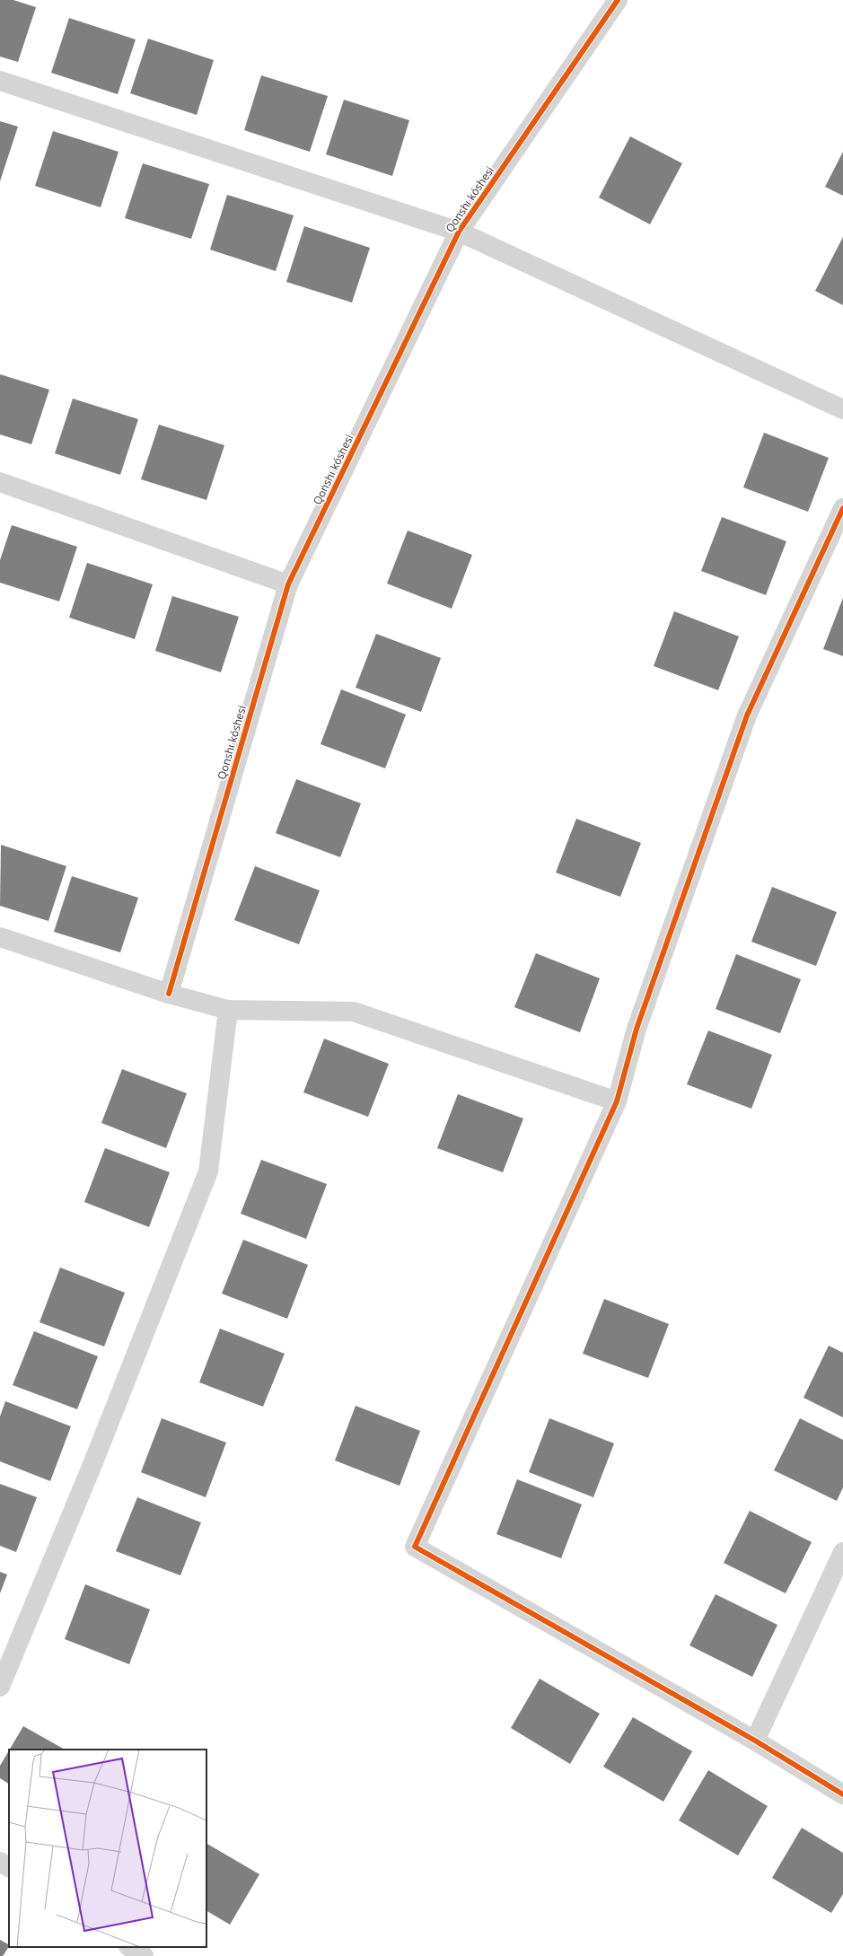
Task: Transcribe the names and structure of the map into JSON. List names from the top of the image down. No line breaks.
{"streets":{"street":["Qonshı kóshesi"]}}
